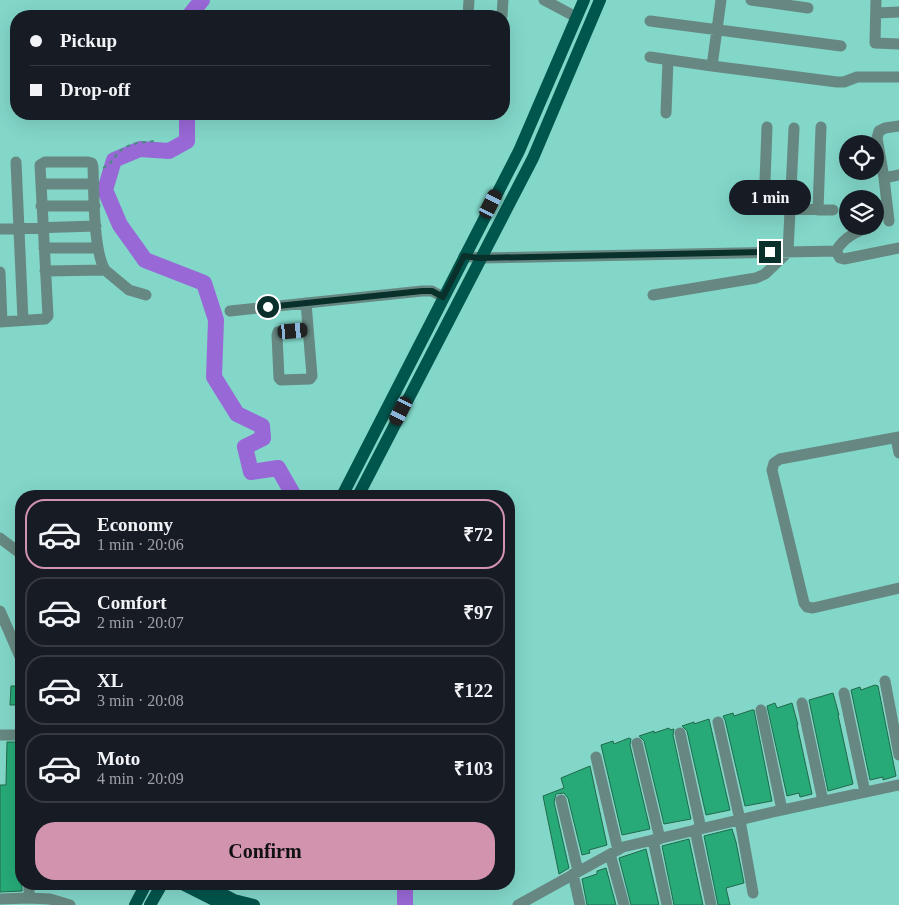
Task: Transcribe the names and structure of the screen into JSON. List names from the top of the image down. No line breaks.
{"page":{"banner":["Pickup","Drop-off"],"bubble":"1 min","list":[{"name":"Economy","note":"1 min · 20:06","value":"₹72"},{"name":"Comfort","note":"2 min · 20:07","value":"₹97"},{"name":"XL","note":"3 min · 20:08","value":"₹122"},{"name":"Moto","note":"4 min · 20:09","value":"₹103"}],"buttons":"Confirm"}}
